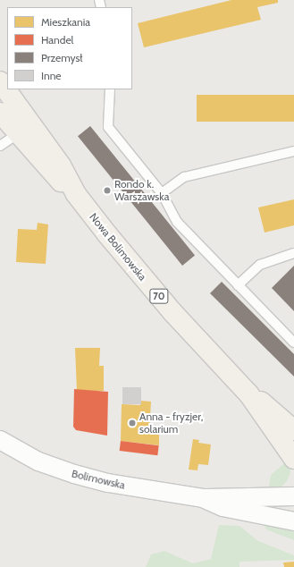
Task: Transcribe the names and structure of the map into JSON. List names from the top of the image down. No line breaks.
{"streets":{"main road":["Nowa Bolimowska","70"],"street":["Bolimowska"]},"places":["Rondo k. Warszawska","Anna - fryzjer, solarium"],"legend":["Mieszkania","Handel","Przemysł","Inne"]}
